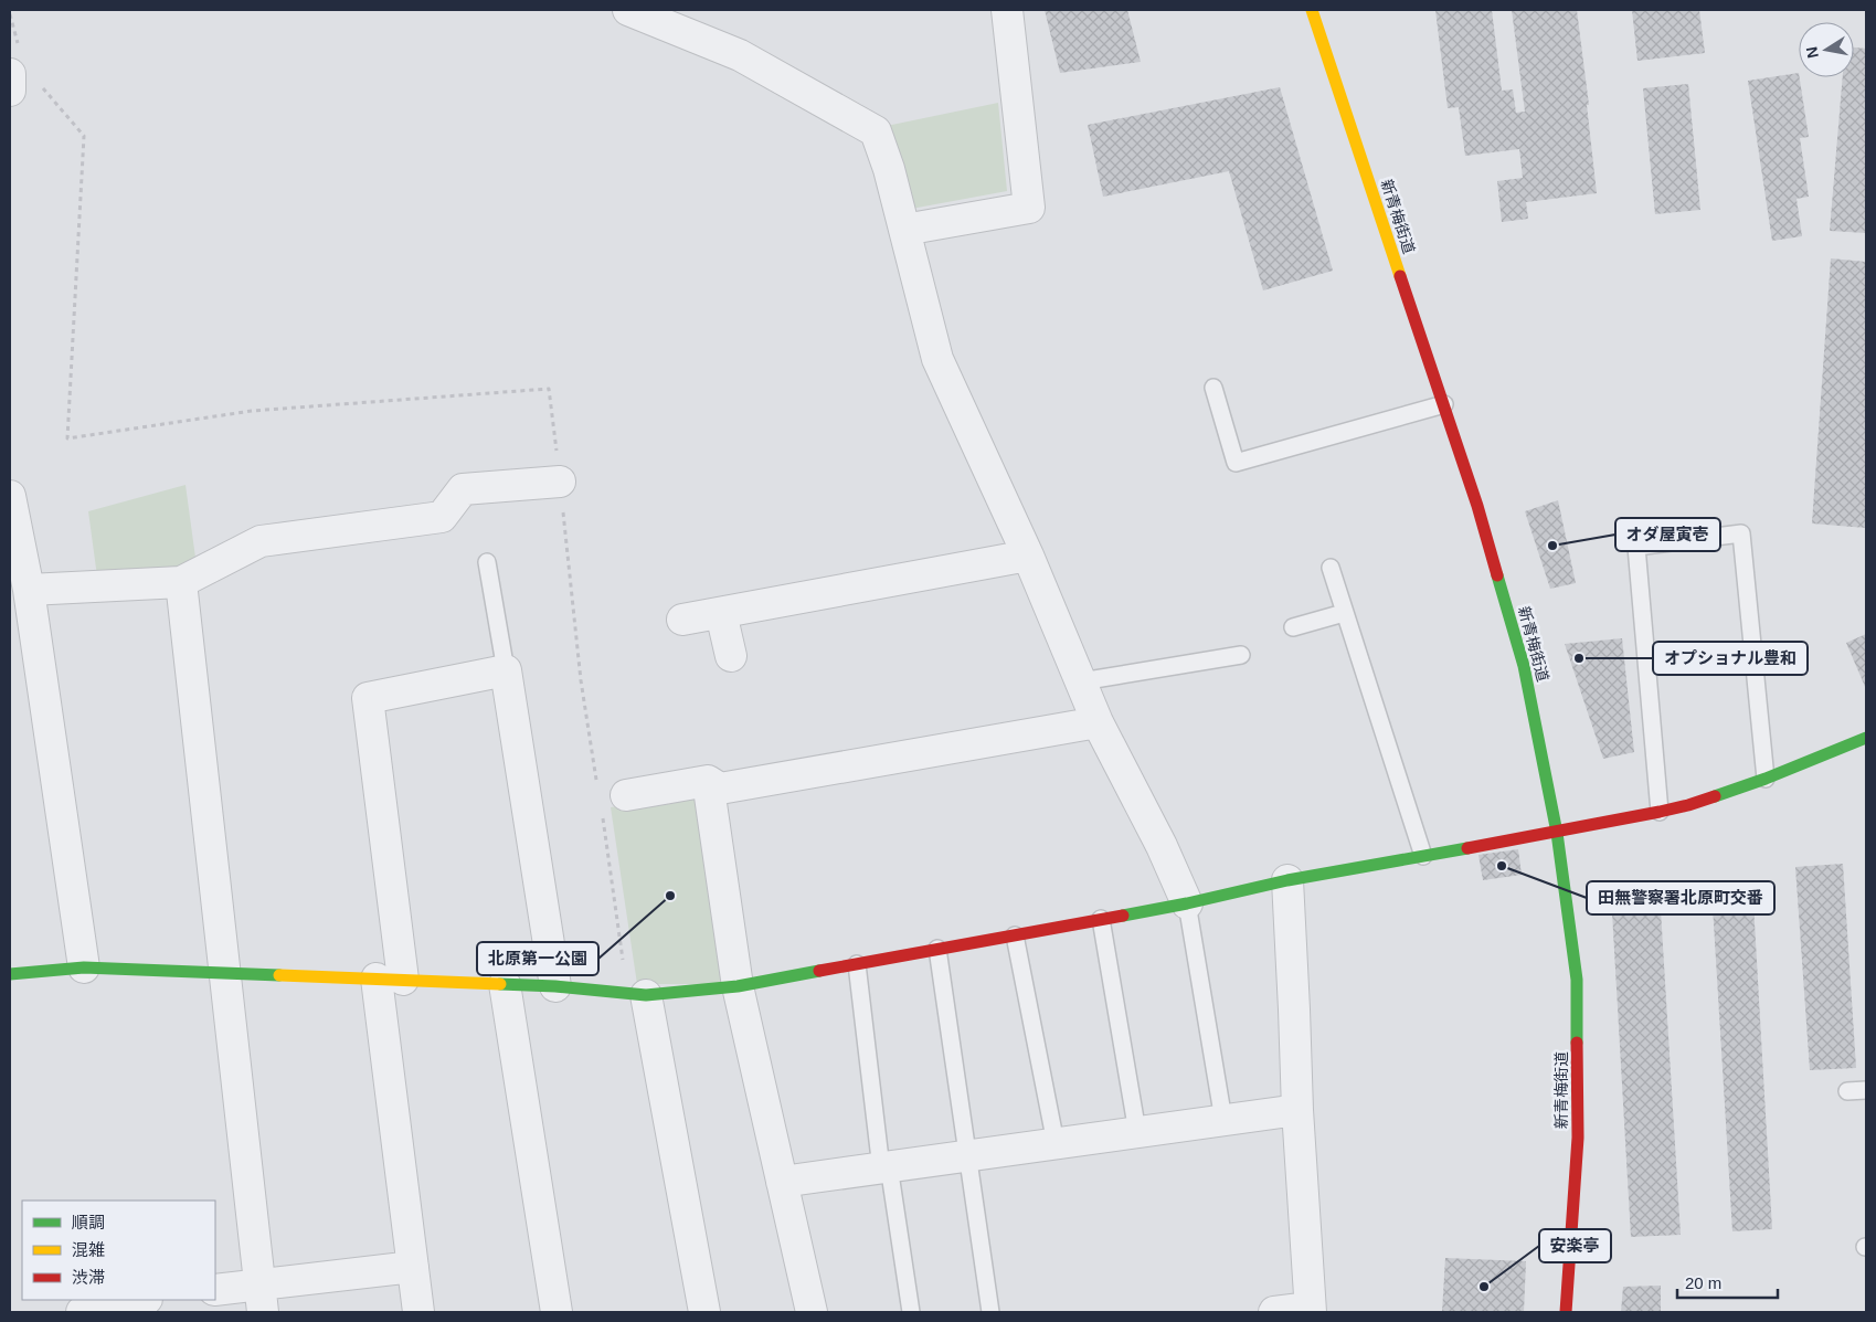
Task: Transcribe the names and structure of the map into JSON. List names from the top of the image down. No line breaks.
{"streets":{"street":["新青梅街道"]},"places":["オダ屋寅壱","オプショナル豊和","田無警察署北原町交番","北原第一公園","安楽亭"],"legend":["順調","混雑","渋滞"],"scale_bar":"20 m","north":"left"}
